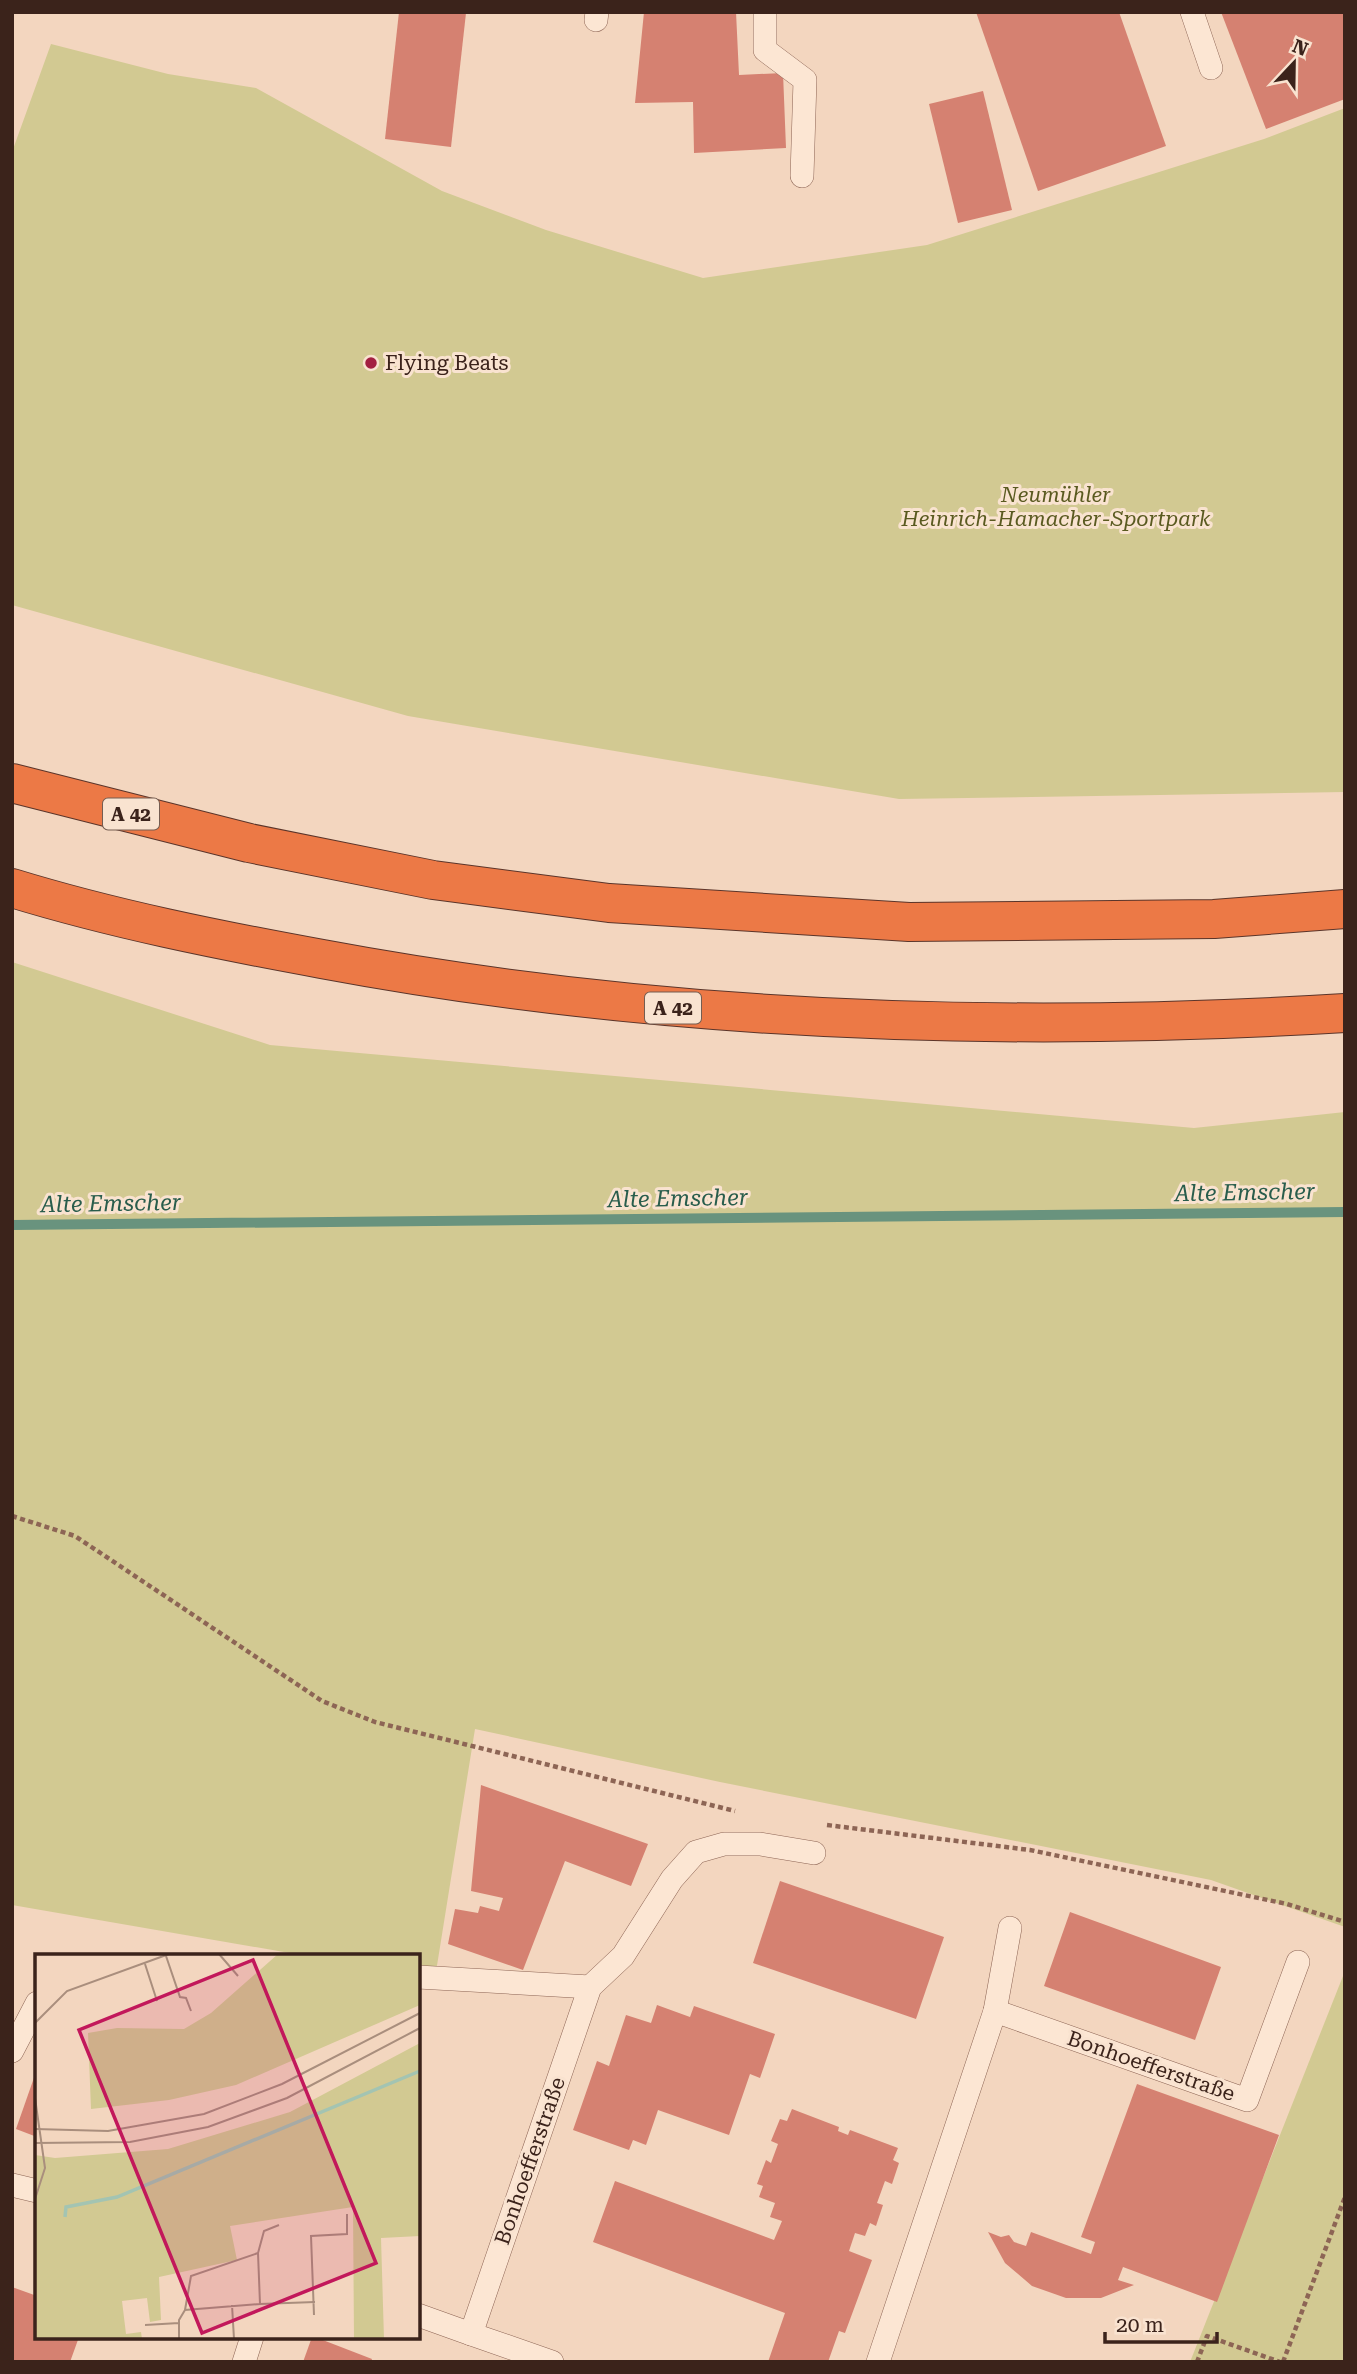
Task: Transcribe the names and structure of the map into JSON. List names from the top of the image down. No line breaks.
{"streets":{"highway":["A 42"],"lane":["Bonhoefferstraße"]},"water":["Alte Emscher"],"parks":["Neumühler Heinrich-Hamacher-Sportpark"],"places":["Flying Beats"],"scale_bar":"20 m","north":"top"}
